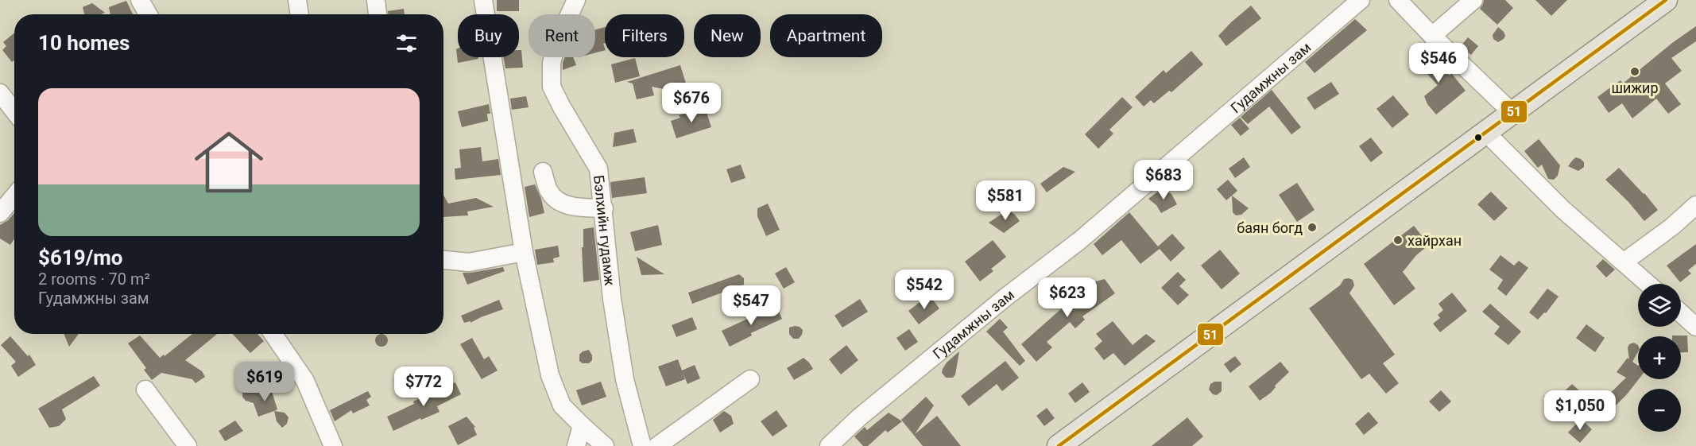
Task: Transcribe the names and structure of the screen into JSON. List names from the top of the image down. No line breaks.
{"streets":{"street":["Гудамжны зам","Бэлхийн гудамж"]},"places":["шижир","баян богд","хайрхан"],"lines":["transit line 51"],"page":{"chip":["Buy","Rent","Filters","New","Apartment"],"heading":"10 homes","price":["$546","$676","$683","$581","$542","$623","$547","$619","$772","$1,050"],"list":[{"name":"$619/mo","note":"2 rooms · 70 m² · Гудамжны зам"}],"map_buttons":["+","−"]}}
